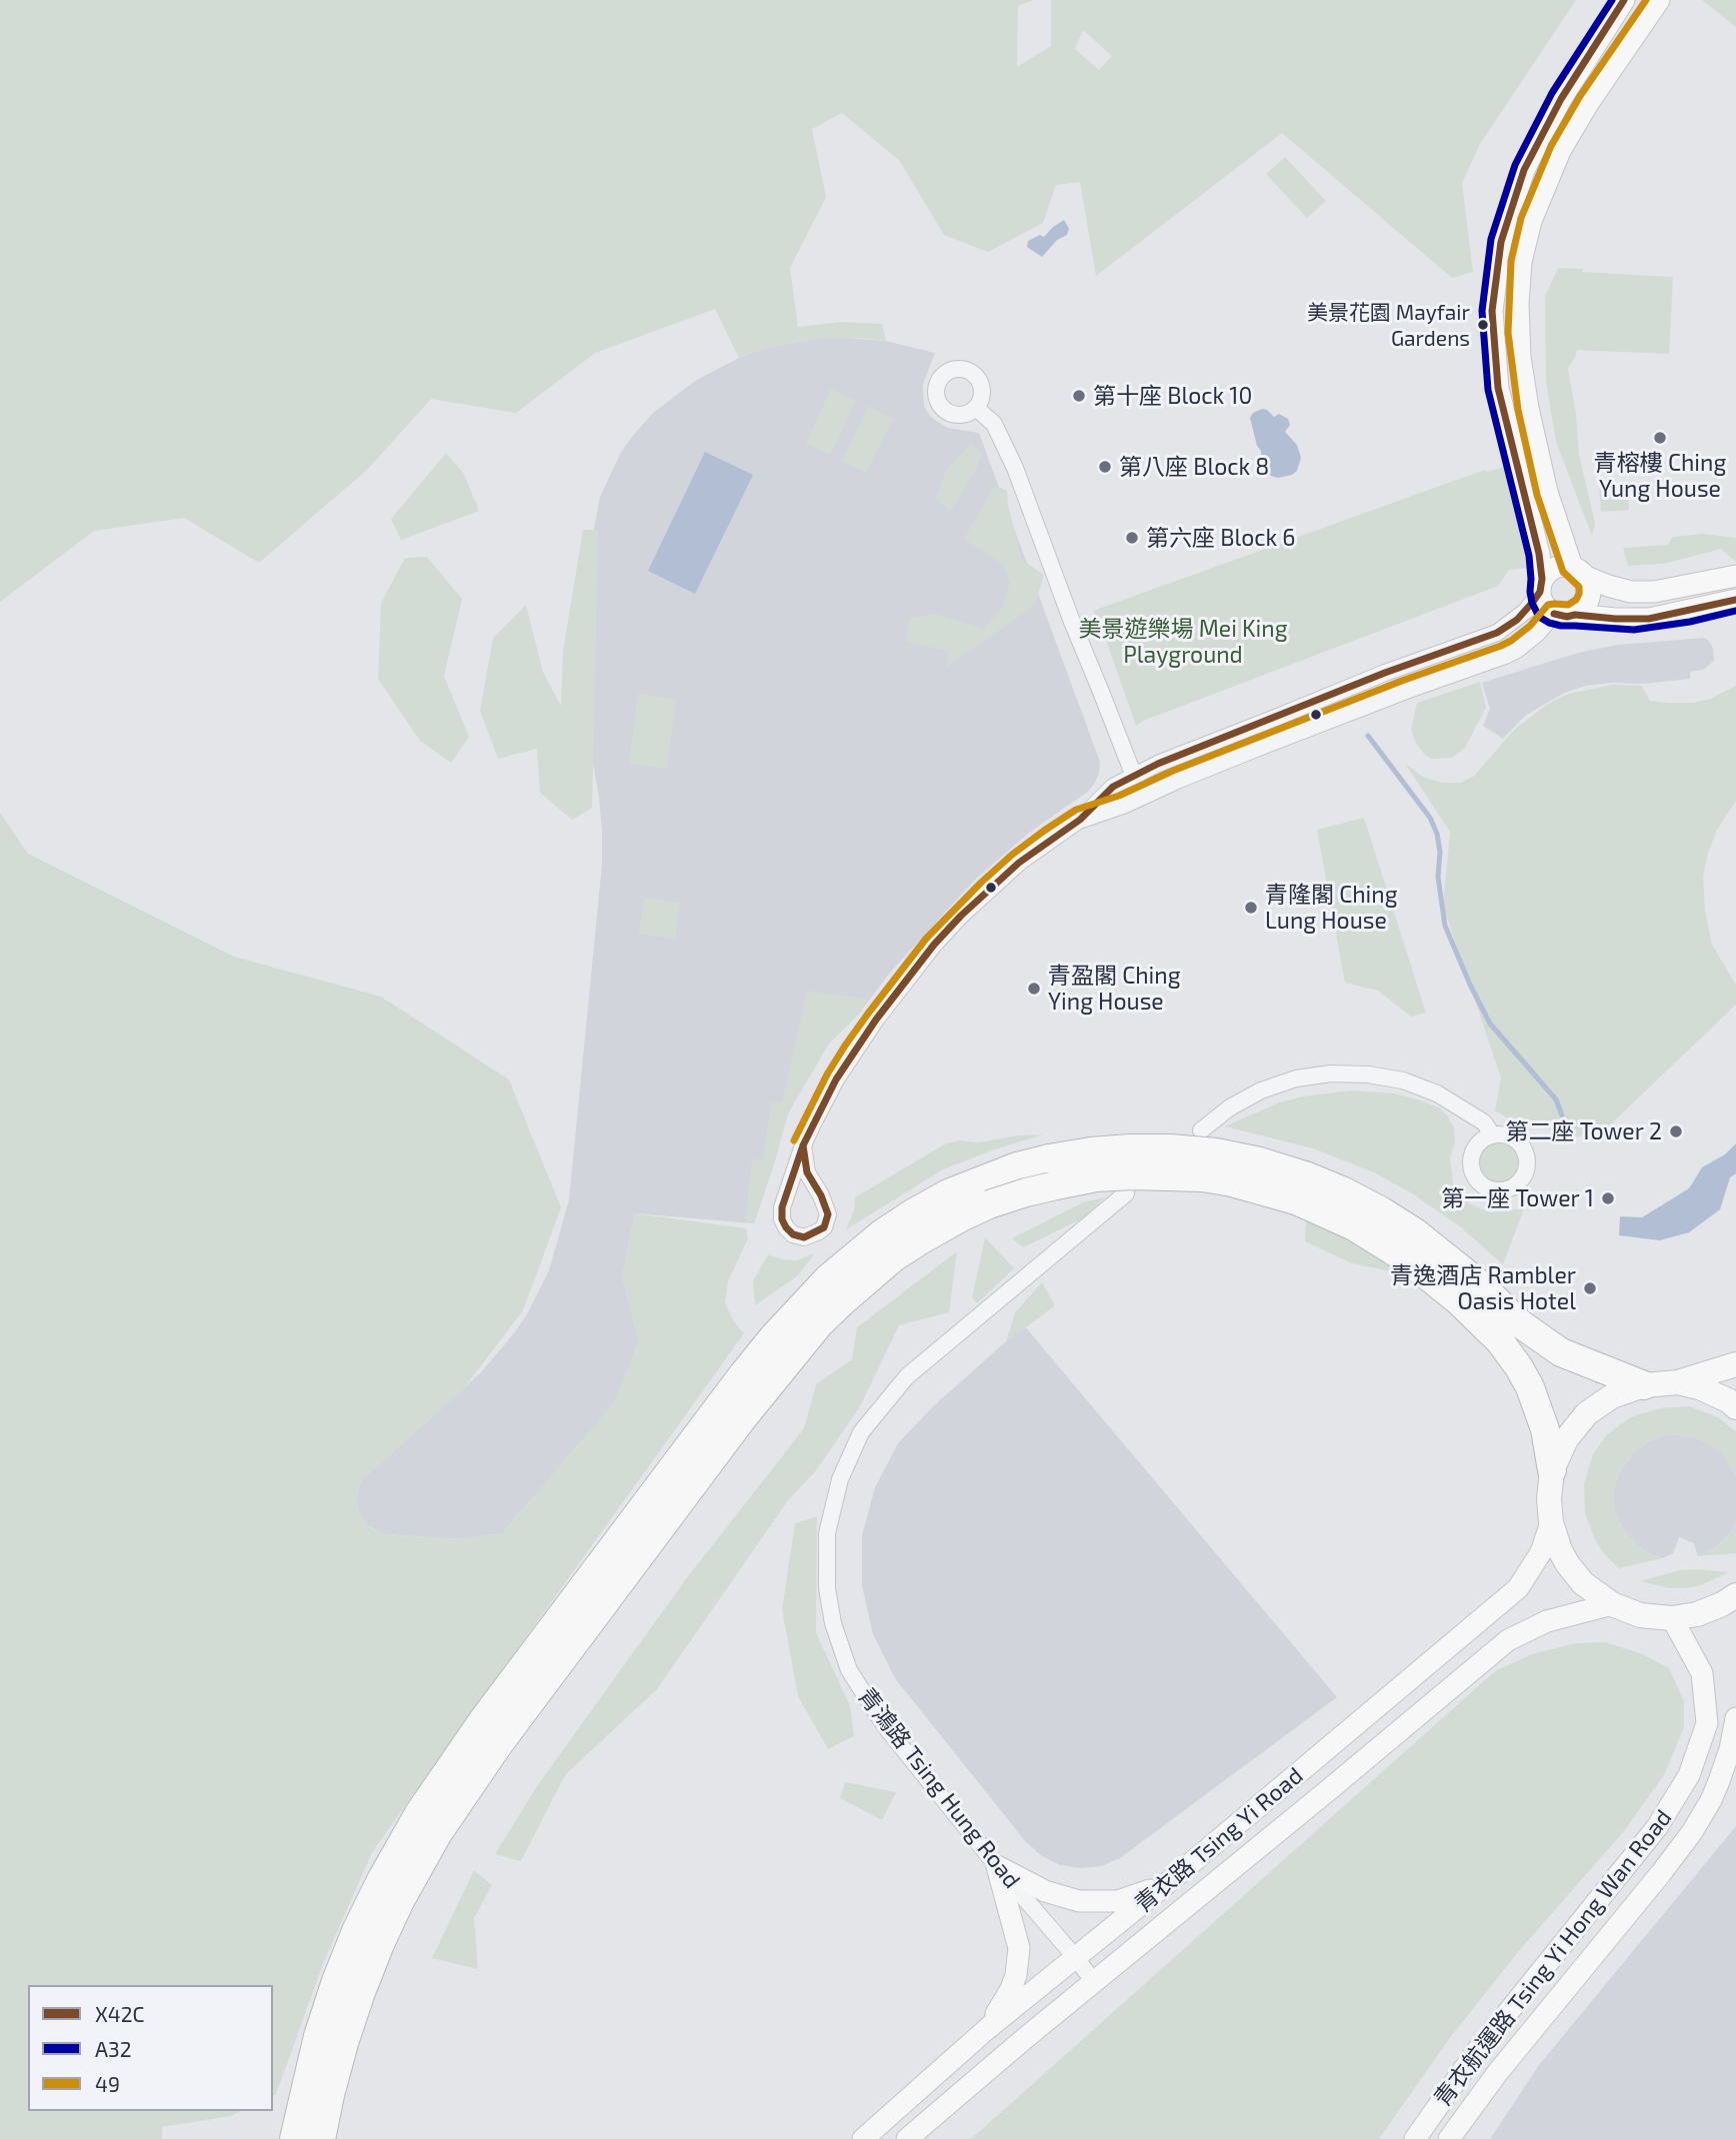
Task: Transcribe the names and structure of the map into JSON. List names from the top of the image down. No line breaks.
{"streets":{"main road":["青衣路 Tsing Yi Road","青衣航運路 Tsing Yi Hong Wan Road"],"street":["青鴻路 Tsing Hung Road"]},"crossings":[["青鴻路 Tsing Hung Road","青衣路 Tsing Yi Road"],["青衣路 Tsing Yi Road","青衣航運路 Tsing Yi Hong Wan Road"]],"parks":["美景遊樂場 Mei King Playground"],"places":["美景花園 Mayfair Gardens","第十座 Block 10","青榕樓 Ching Yung House","第八座 Block 8","第六座 Block 6","青隆閣 Ching Lung House","青盈閣 Ching Ying House","第二座 Tower 2","第一座 Tower 1","青逸酒店 Rambler Oasis Hotel"],"lines":["transit line X42C","transit line A32","transit line 49"],"legend":["X42C","A32","49"]}
